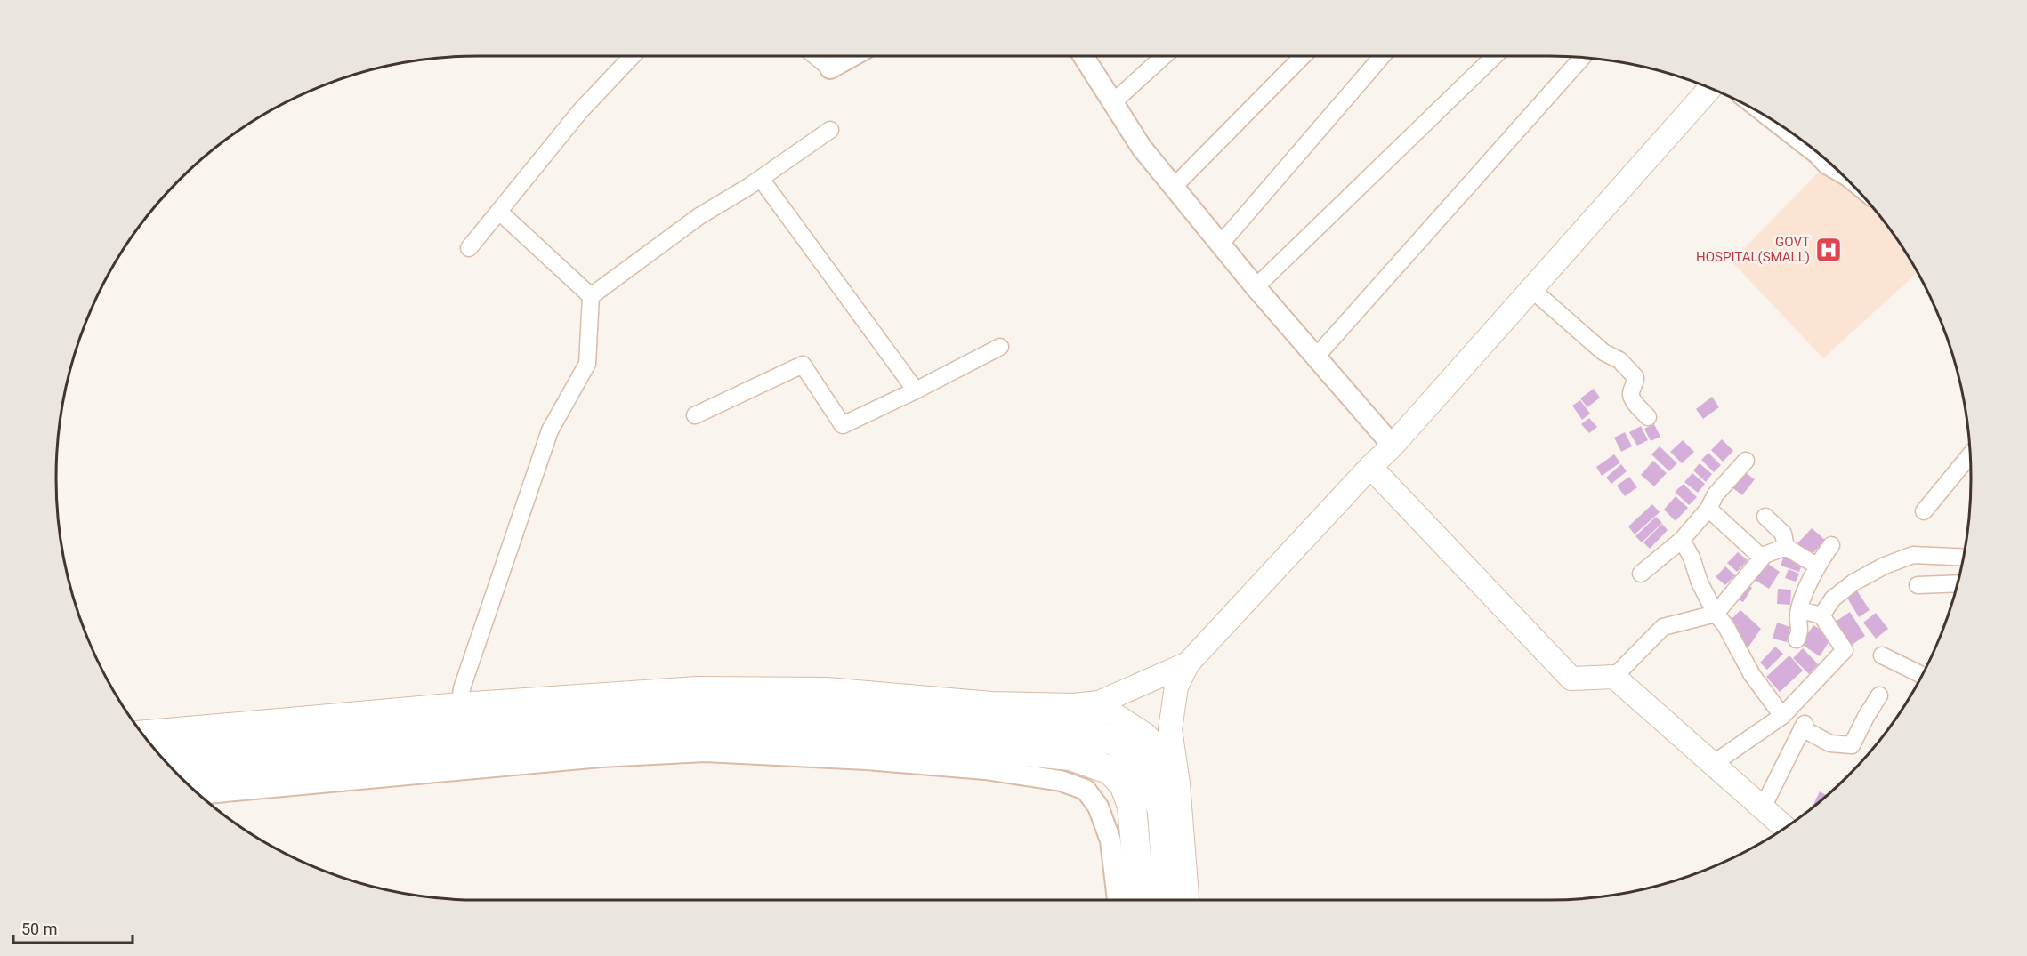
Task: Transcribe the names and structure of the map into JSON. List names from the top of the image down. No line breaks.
{"places":{"hospital":["GOVT HOSPITAL(SMALL)"]},"scale_bar":"50 m"}
